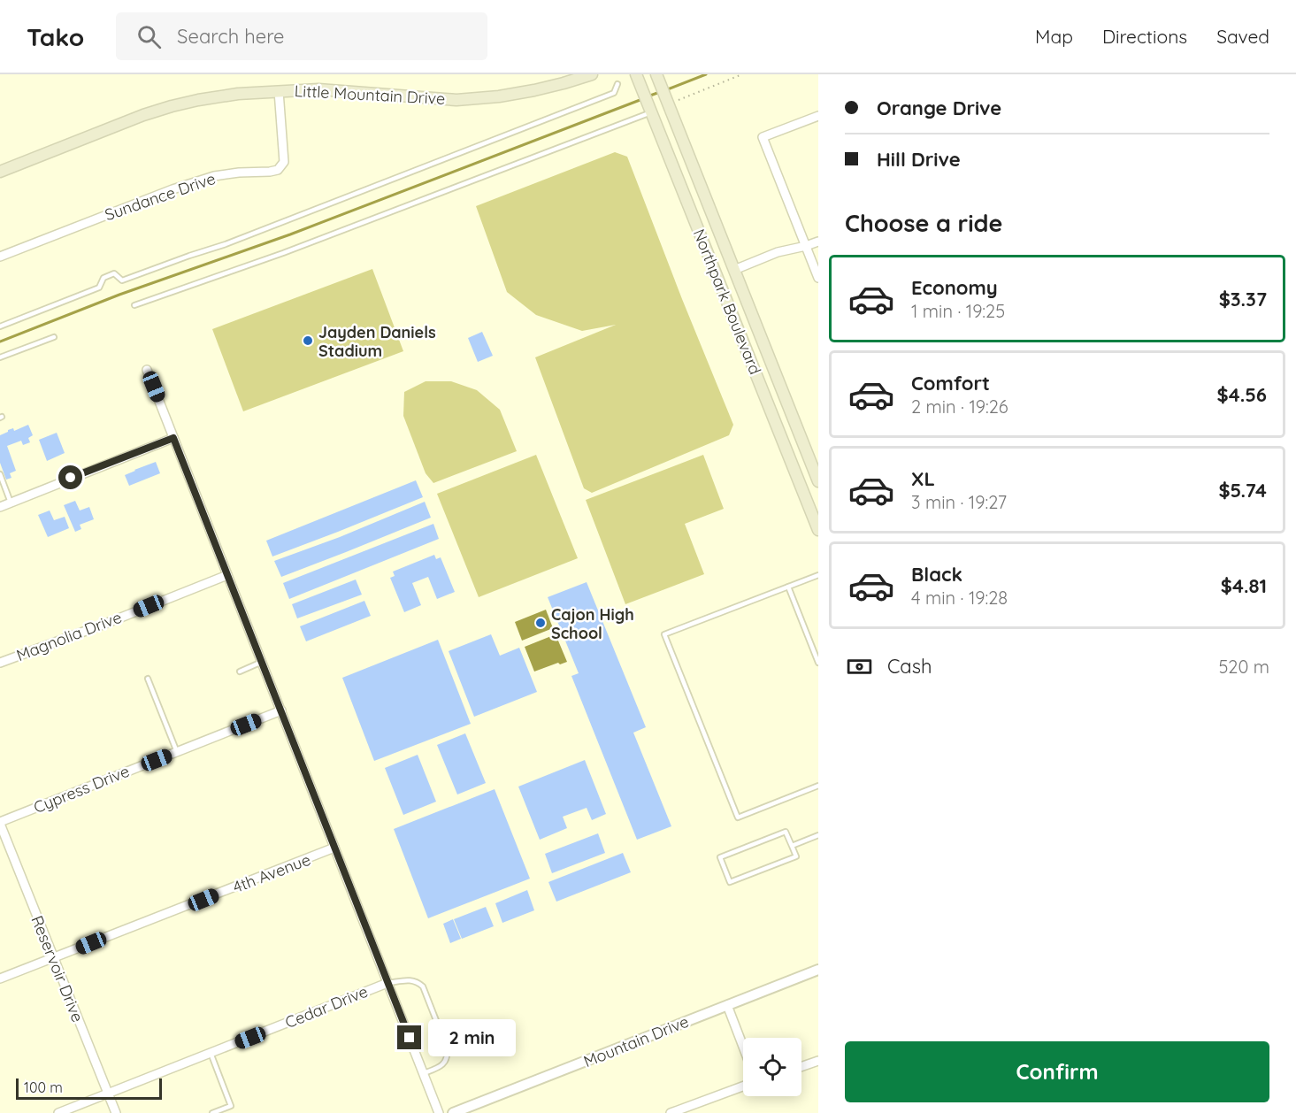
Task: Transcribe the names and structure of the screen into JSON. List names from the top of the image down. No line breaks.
{"streets":{"main road":["Little Mountain Drive","Northpark Boulevard"],"street":["Sundance Drive","Magnolia Drive","Cypress Drive","4th Avenue","Reservoir Drive","Cedar Drive","Mountain Drive"]},"crossings":[["Little Mountain Drive","Sundance Drive"],["Cypress Drive","Reservoir Drive"],["4th Avenue","Reservoir Drive"],["Reservoir Drive","Cedar Drive"]],"places":["Jayden Daniels Stadium","Cajon High School"],"scale_bar":"100 m","page":{"header":"Tako","search":"Search here","nav":["Map","Directions","Saved"],"banner":["Orange Drive","Hill Drive"],"heading":"Choose a ride","list":[{"name":"Economy","note":"1 min · 19:25","value":"$3.37"},{"name":"Comfort","note":"2 min · 19:26","value":"$4.56"},{"name":"XL","note":"3 min · 19:27","value":"$5.74"},{"name":"Black","note":"4 min · 19:28","value":"$4.81"}],"pay":["Cash","520 m"],"bubble":"2 min","buttons":"Confirm","scale":"100 m"}}
